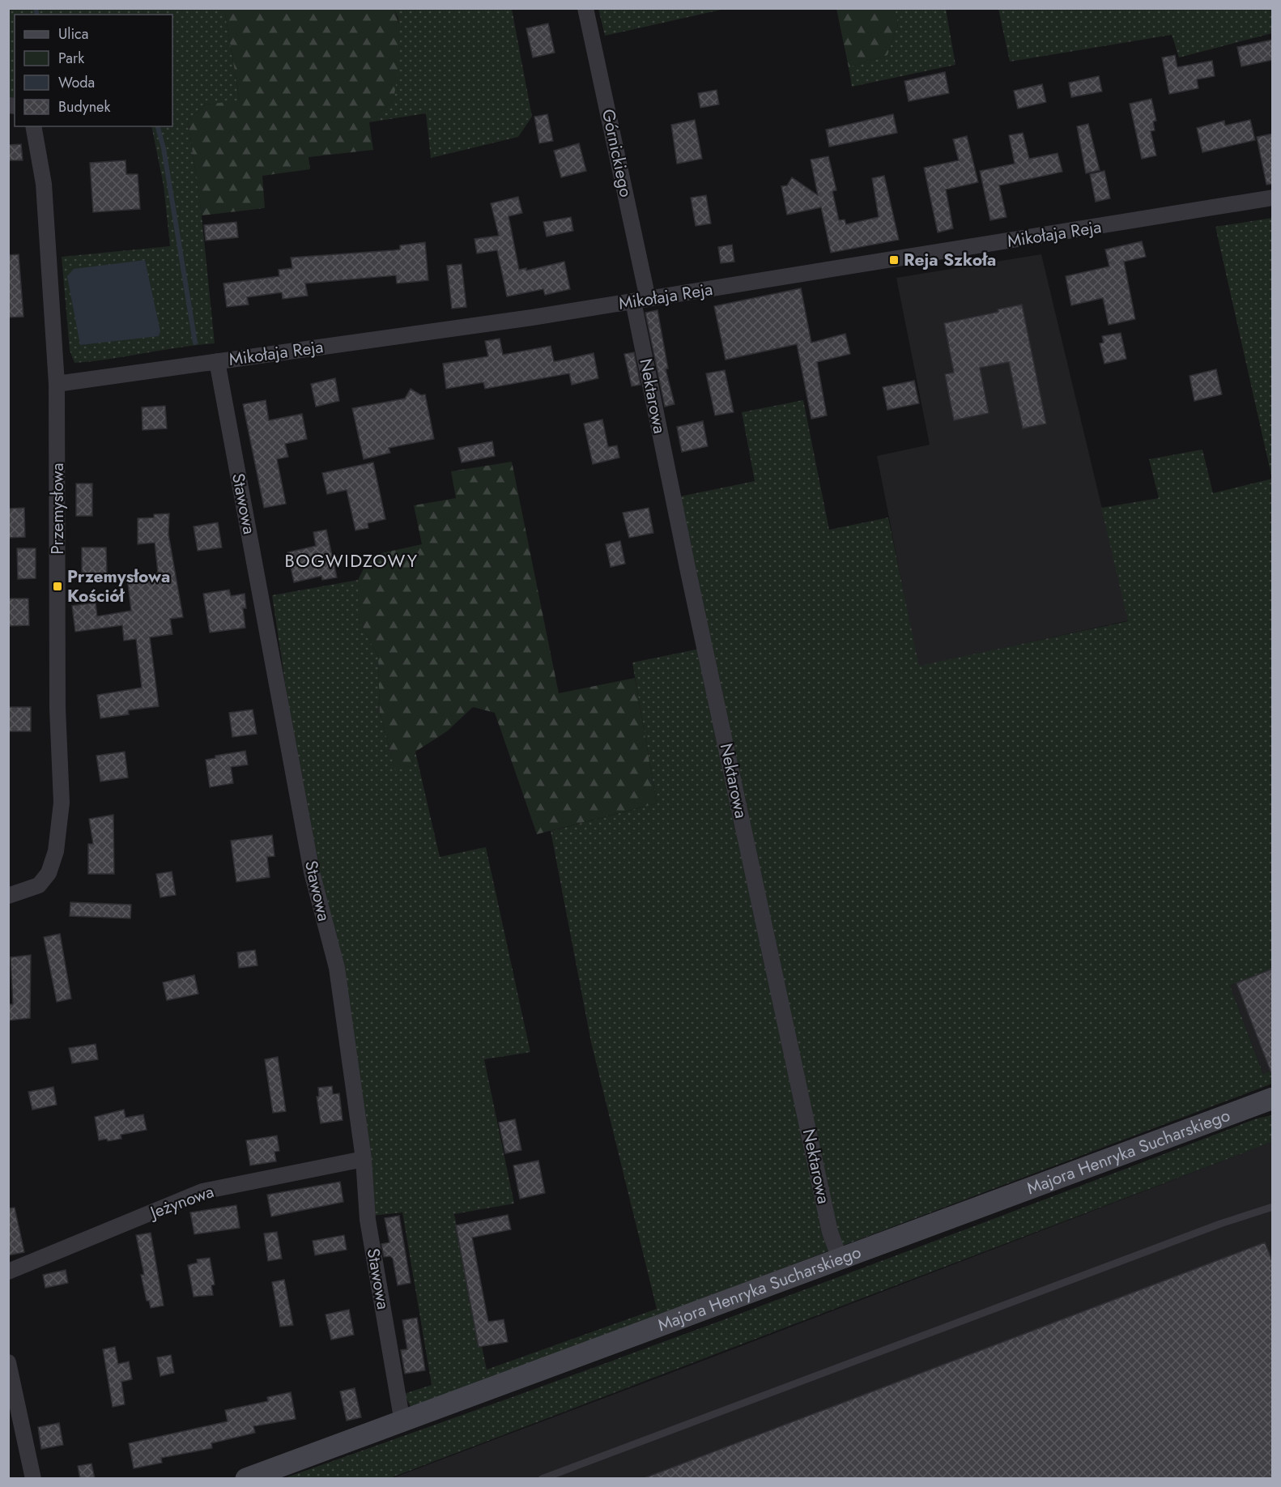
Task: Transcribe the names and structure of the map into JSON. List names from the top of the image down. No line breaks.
{"streets":{"street":["Górnickiego","Mikołaja Reja","Nektarowa","Stawowa","Przemysłowa","Majora Henryka Sucharskiego","Jeżynowa"]},"crossings":[["Górnickiego","Mikołaja Reja"],["Górnickiego","Nektarowa"],["Mikołaja Reja","Nektarowa"],["Mikołaja Reja","Stawowa"],["Mikołaja Reja","Przemysłowa"],["Nektarowa","Majora Henryka Sucharskiego"],["Stawowa","Majora Henryka Sucharskiego"],["Stawowa","Jeżynowa"]],"districts":["BOGWIDZOWY"],"places":{"transit":["Reja Szkoła","Przemysłowa Kościół"]},"legend":["Ulica","Park","Woda","Budynek"]}
